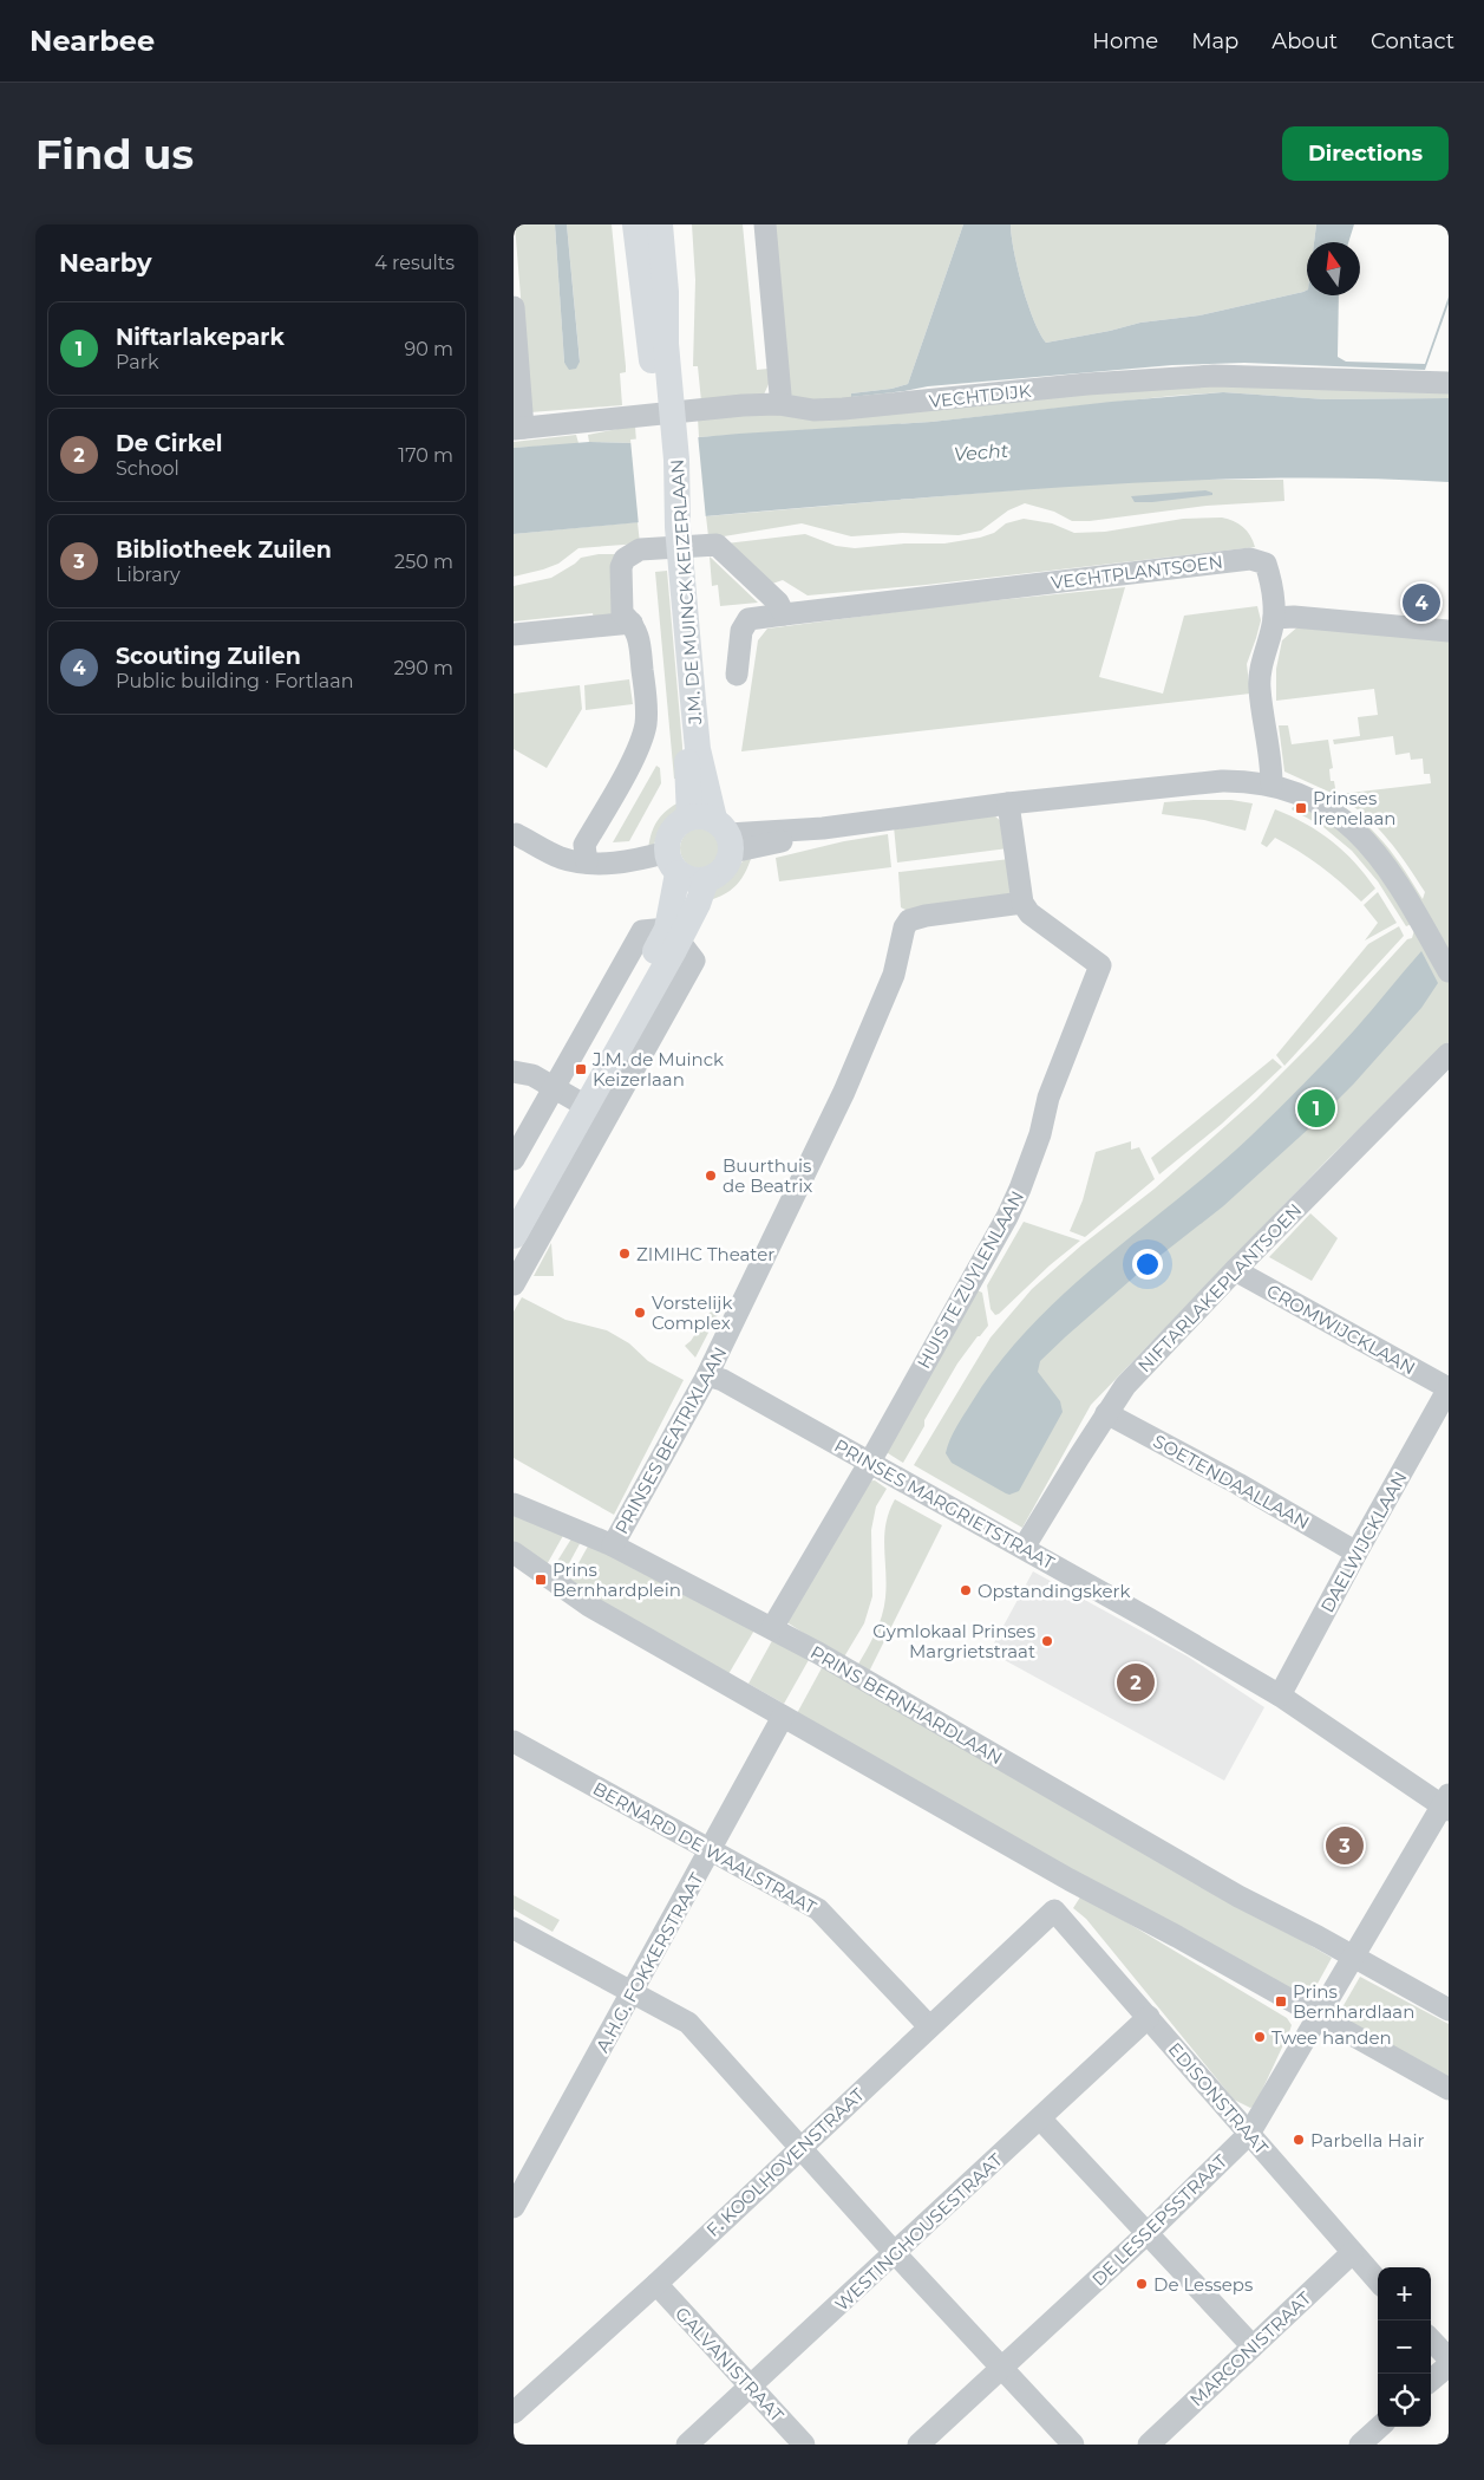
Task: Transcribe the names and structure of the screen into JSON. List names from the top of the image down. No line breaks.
{"streets":{"main road":["J.M. DE MUINCK KEIZERLAAN"],"street":["VECHTDIJK","VECHTPLANTSOEN","HUIS TE ZUYLENLAAN","NIFTARLAKEPLANTSOEN","CROMWIJCKLAAN","PRINSES BEATRIXLAAN","SOETENDAALLAAN","PRINSES MARGRIETSTRAAT","DAELWIJCKLAAN","PRINS BERNHARDLAAN","BERNARD DE WAALSTRAAT","A.H.G. FOKKERSTRAAT","EDISONSTRAAT","F. KOOLHOVENSTRAAT","DE LESSEPSSTRAAT","WESTINGHOUSESTRAAT","MARCONISTRAAT","GALVANISTRAAT"]},"crossings":[["HUIS TE ZUYLENLAAN","PRINSES BEATRIXLAAN"],["HUIS TE ZUYLENLAAN","PRINSES MARGRIETSTRAAT"],["HUIS TE ZUYLENLAAN","PRINS BERNHARDLAAN"],["NIFTARLAKEPLANTSOEN","CROMWIJCKLAAN"],["NIFTARLAKEPLANTSOEN","SOETENDAALLAAN"],["NIFTARLAKEPLANTSOEN","PRINSES MARGRIETSTRAAT"],["CROMWIJCKLAAN","DAELWIJCKLAAN"],["PRINSES BEATRIXLAAN","PRINSES MARGRIETSTRAAT"],["PRINSES BEATRIXLAAN","PRINS BERNHARDLAAN"],["SOETENDAALLAAN","DAELWIJCKLAAN"],["PRINSES MARGRIETSTRAAT","DAELWIJCKLAAN"],["PRINSES MARGRIETSTRAAT","DE LESSEPSSTRAAT"],["PRINS BERNHARDLAAN","DE LESSEPSSTRAAT"],["BERNARD DE WAALSTRAAT","A.H.G. FOKKERSTRAAT"],["BERNARD DE WAALSTRAAT","F. KOOLHOVENSTRAAT"],["EDISONSTRAAT","F. KOOLHOVENSTRAAT"],["EDISONSTRAAT","DE LESSEPSSTRAAT"],["EDISONSTRAAT","WESTINGHOUSESTRAAT"],["EDISONSTRAAT","MARCONISTRAAT"],["F. KOOLHOVENSTRAAT","GALVANISTRAAT"],["WESTINGHOUSESTRAAT","GALVANISTRAAT"]],"water":["Vecht"],"places":{"transit":["Prinses Irenelaan","J.M. de Muinck Keizerlaan","Prins Bernhardplein","Prins Bernhardlaan"],"other":["Buurthuis de Beatrix","ZIMIHC Theater","Vorstelijk Complex","Opstandingskerk","Gymlokaal Prinses Margrietstraat","Twee handen","Parbella Hair","De Lesseps"]},"north":"top","page":{"header":"Nearbee","nav":["Home","Map","About","Contact"],"buttons":"Directions","title":"Find us","heading":["Nearby","4 results"],"list":[{"mark":"1","name":"Niftarlakepark","note":"Park","value":"90 m"},{"mark":"2","name":"De Cirkel","note":"School","value":"170 m"},{"mark":"3","name":"Bibliotheek Zuilen","note":"Library","value":"250 m"},{"mark":"4","name":"Scouting Zuilen","note":"Public building · Fortlaan","value":"290 m"}],"pins":["4","1","2","3"],"map_buttons":["+","−"]}}
